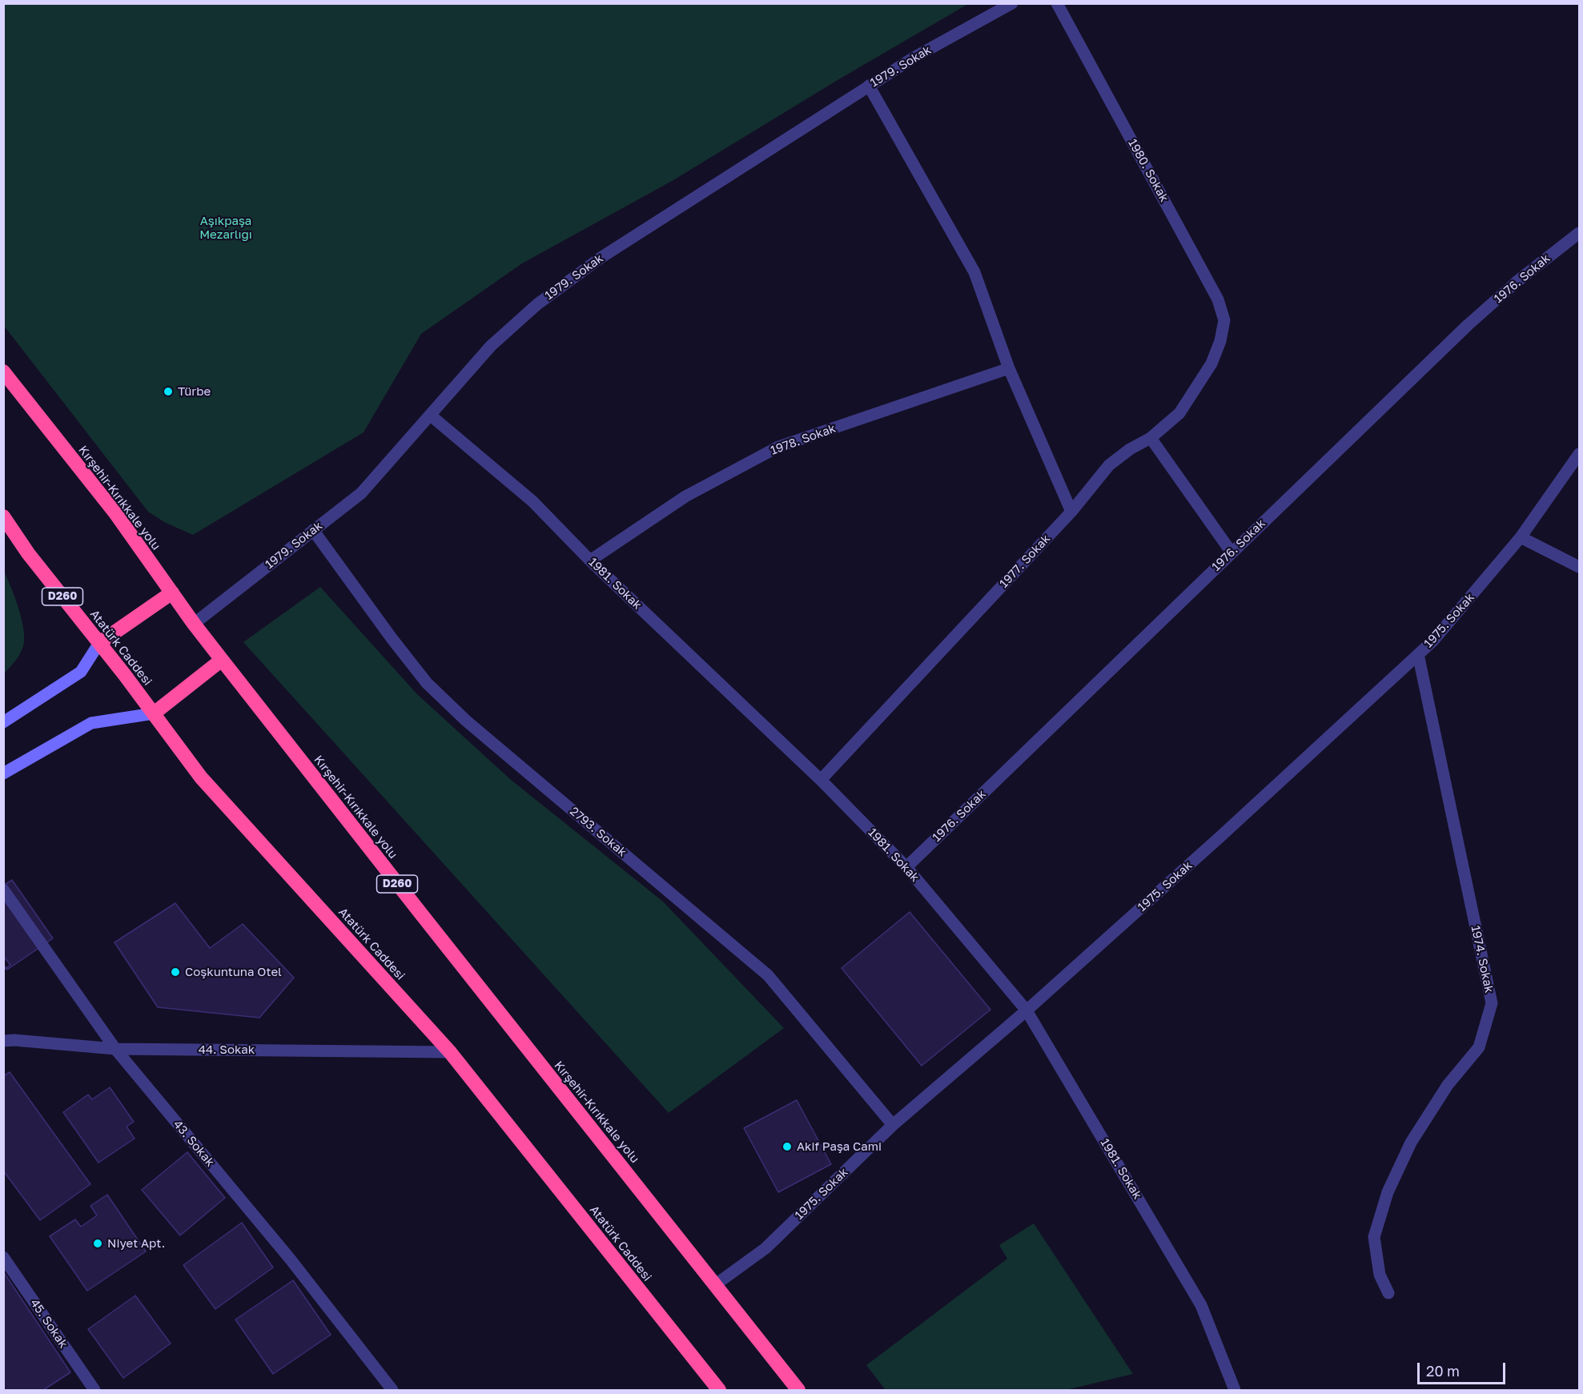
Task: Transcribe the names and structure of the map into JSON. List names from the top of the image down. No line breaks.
{"streets":{"highway":["Kırşehir-Kırıkkale yolu","D260","Atatürk Caddesi"],"street":["1979. Sokak","1980. Sokak","1976. Sokak","1978. Sokak","1977. Sokak","1981. Sokak","1975. Sokak","2793. Sokak","1974. Sokak","44. Sokak","43. Sokak","45. Sokak"]},"crossings":[["1979. Sokak","Kırşehir-Kırıkkale yolu"],["1979. Sokak","1981. Sokak"],["1979. Sokak","2793. Sokak"],["1980. Sokak","1977. Sokak"],["1976. Sokak","1981. Sokak"],["1978. Sokak","1981. Sokak"],["Kırşehir-Kırıkkale yolu","1975. Sokak"],["1977. Sokak","1981. Sokak"],["1981. Sokak","1975. Sokak"],["1975. Sokak","2793. Sokak"],["1975. Sokak","1974. Sokak"],["Atatürk Caddesi","44. Sokak"],["44. Sokak","43. Sokak"]],"parks":["Aşıkpaşa Mezarlığı"],"places":["Türbe","Coşkuntuna Otel","Akif Paşa Cami","Niyet Apt."],"scale_bar":"20 m"}
